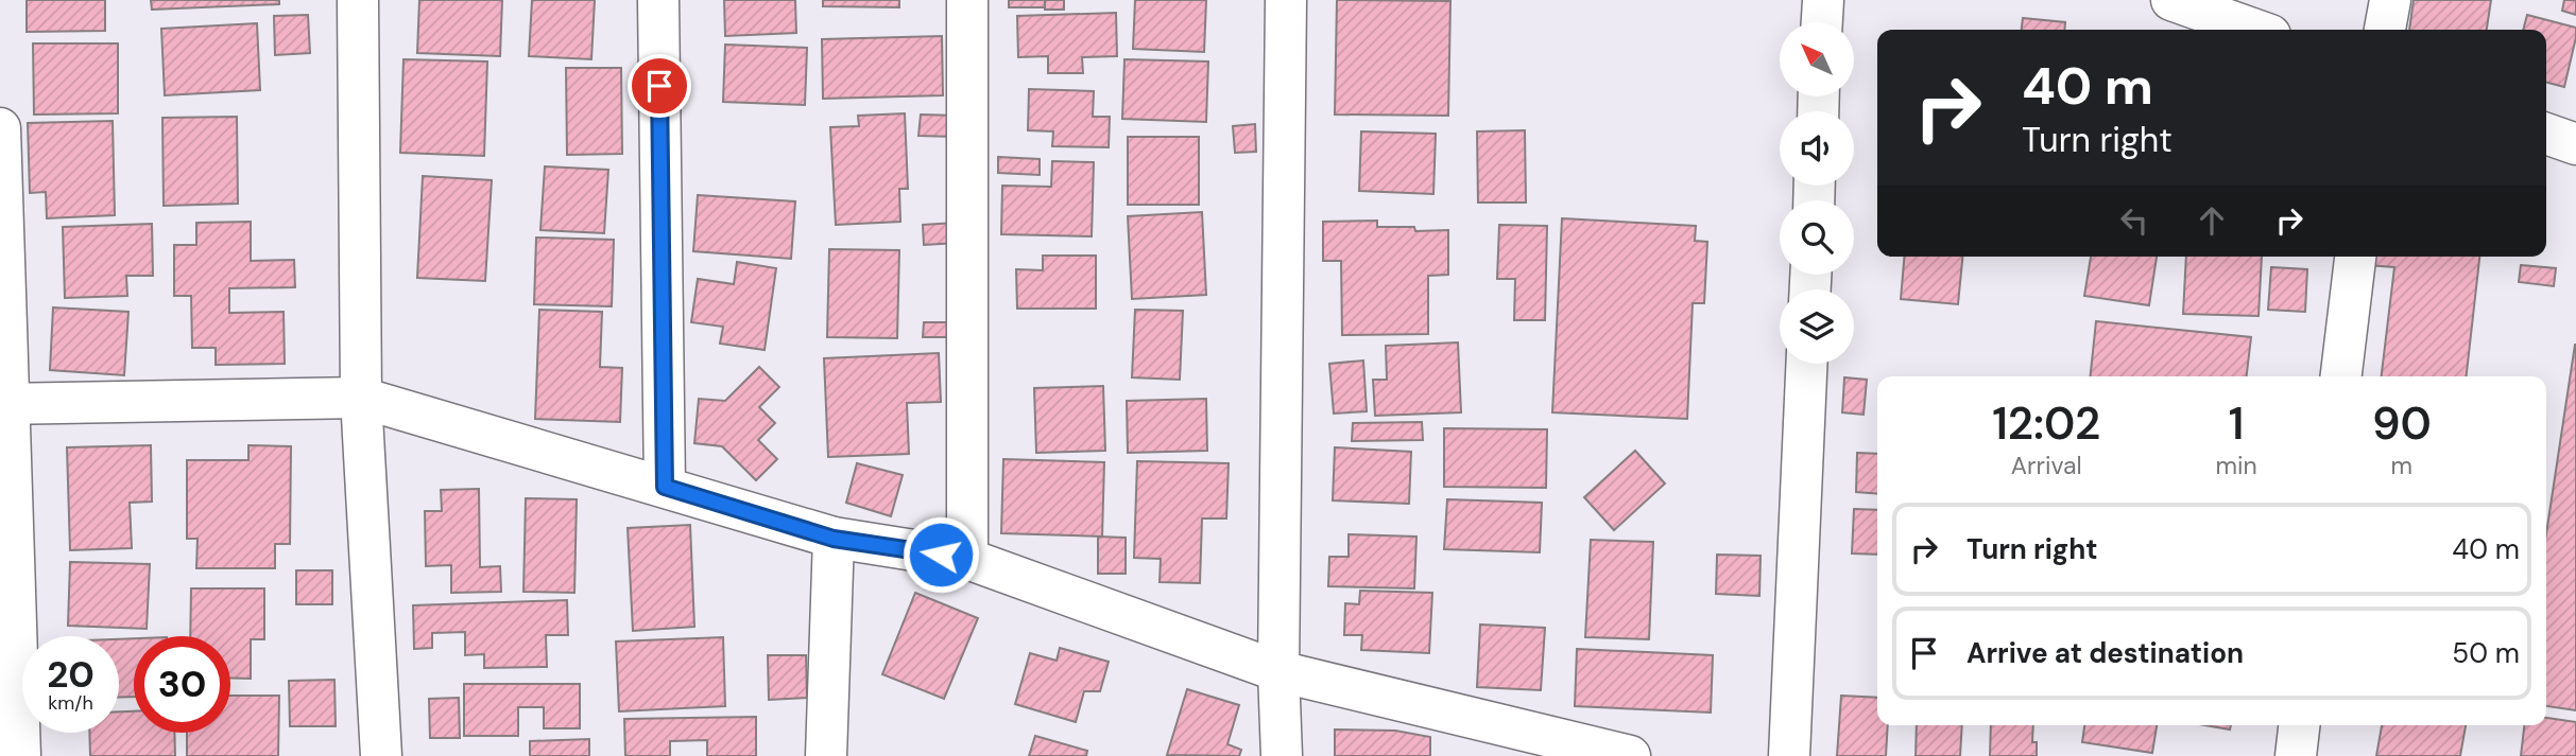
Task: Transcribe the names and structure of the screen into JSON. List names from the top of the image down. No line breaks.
{"north":"top left","page":{"turn":["40 m","Turn right"],"eta":["12:02","Arrival","1","min","90","m"],"list":[{"name":"Turn right","value":"40 m"},{"name":"Arrive at destination","value":"50 m"}],"speed":"20 km/h","limit":"30"}}
